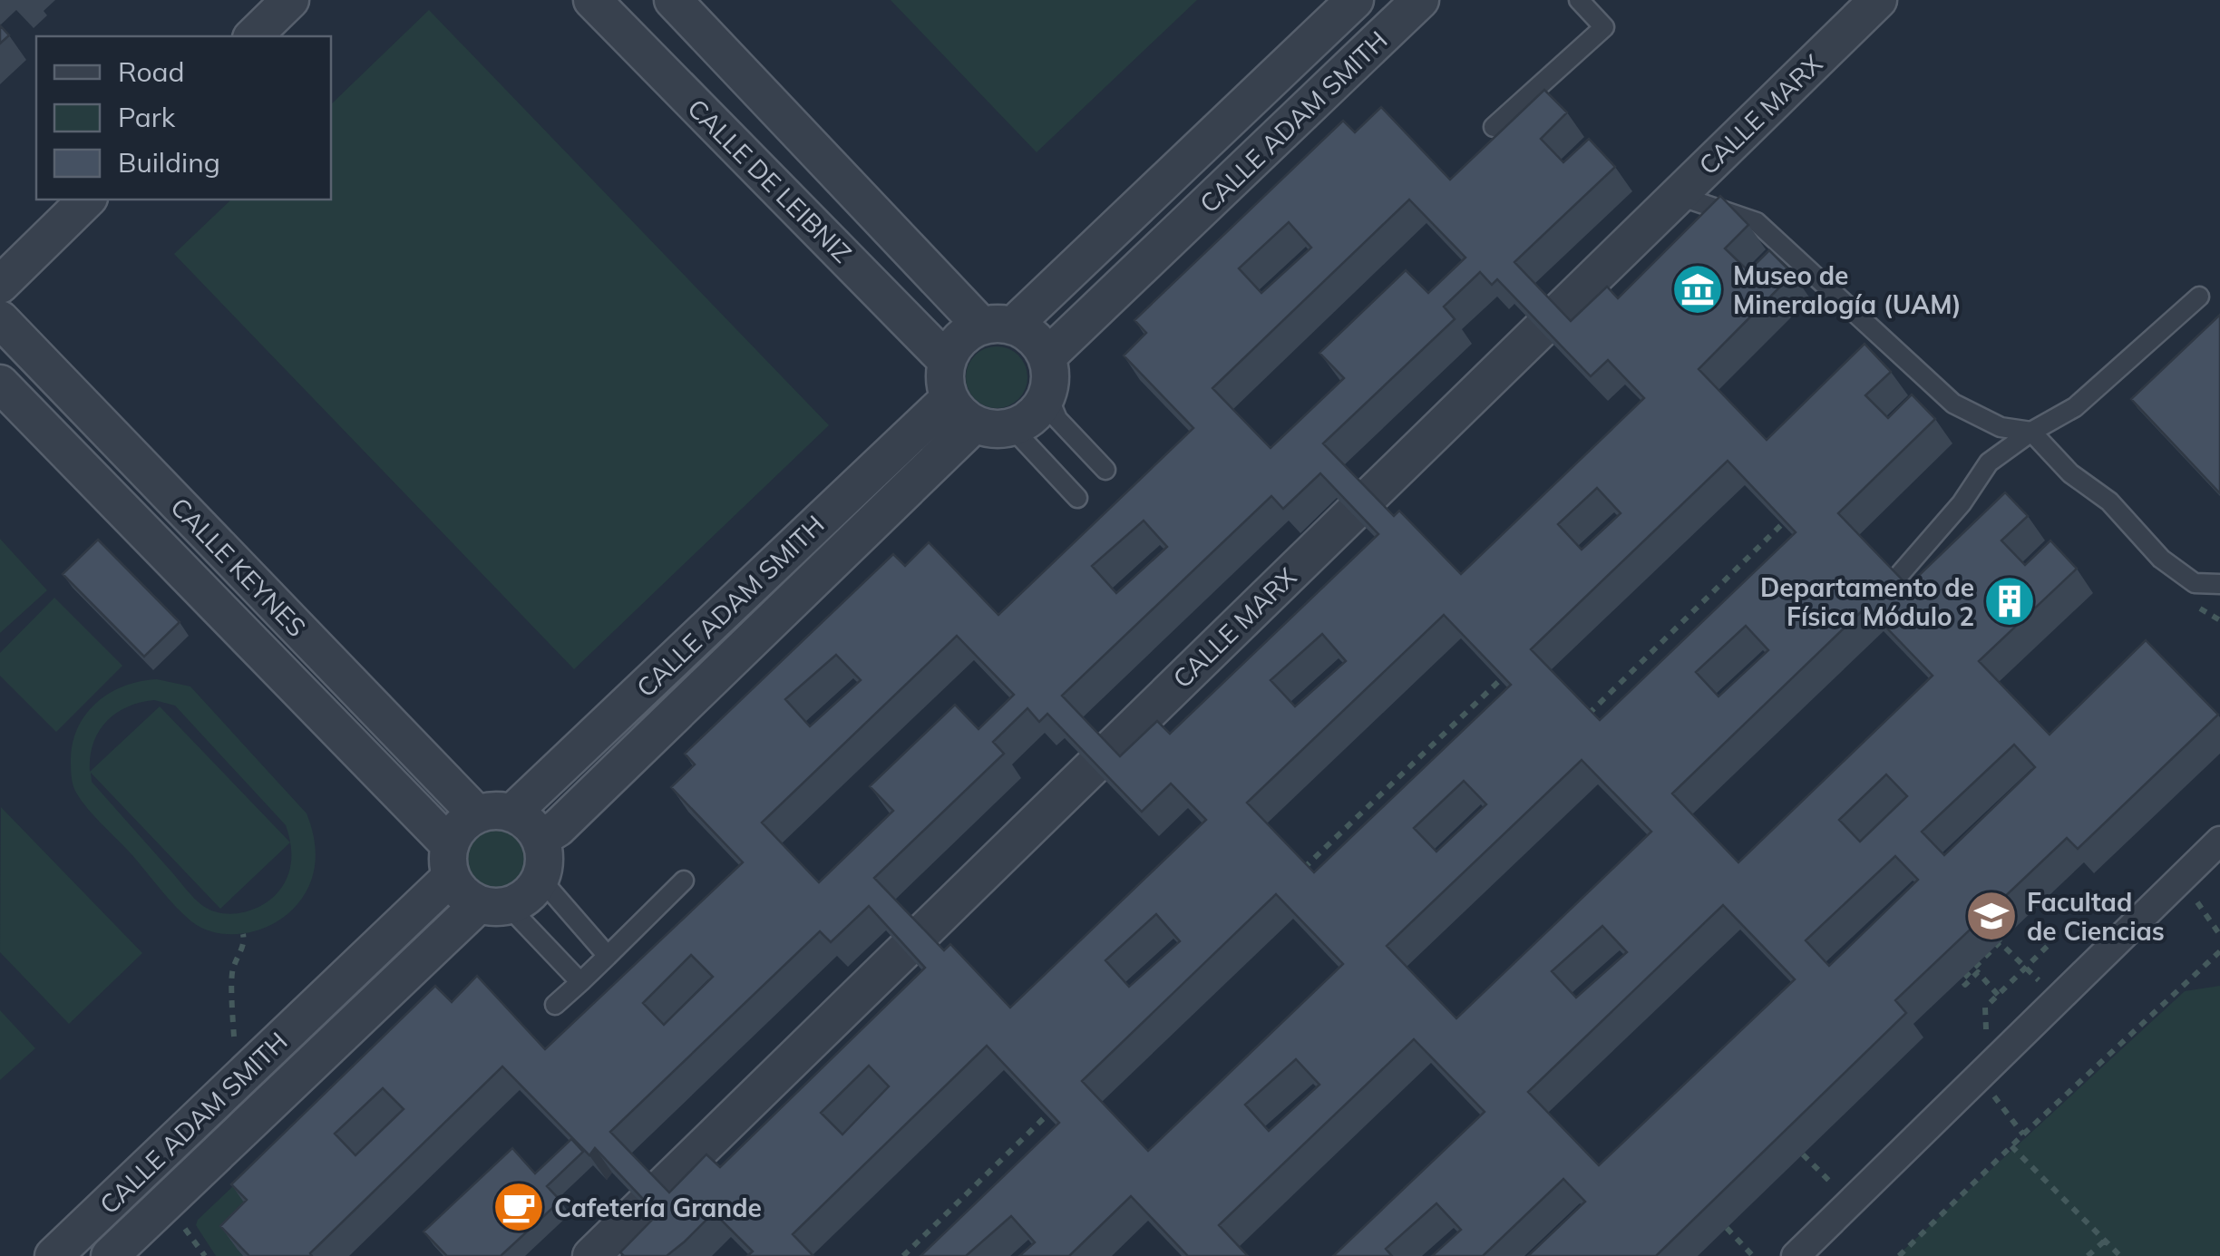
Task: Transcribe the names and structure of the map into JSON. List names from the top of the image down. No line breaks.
{"streets":{"street":["CALLE MARX","CALLE ADAM SMITH","CALLE DE LEIBNIZ","CALLE KEYNES"]},"crossings":[["CALLE ADAM SMITH","CALLE DE LEIBNIZ"],["CALLE ADAM SMITH","CALLE KEYNES"]],"places":{"museum":["Museo de Mineralogía (UAM)"],"building":["Departamento de Física Módulo 2"],"school or university":["Facultad de Ciencias"],"cafe":["Cafetería Grande"]},"legend":["Road","Park","Building"]}
